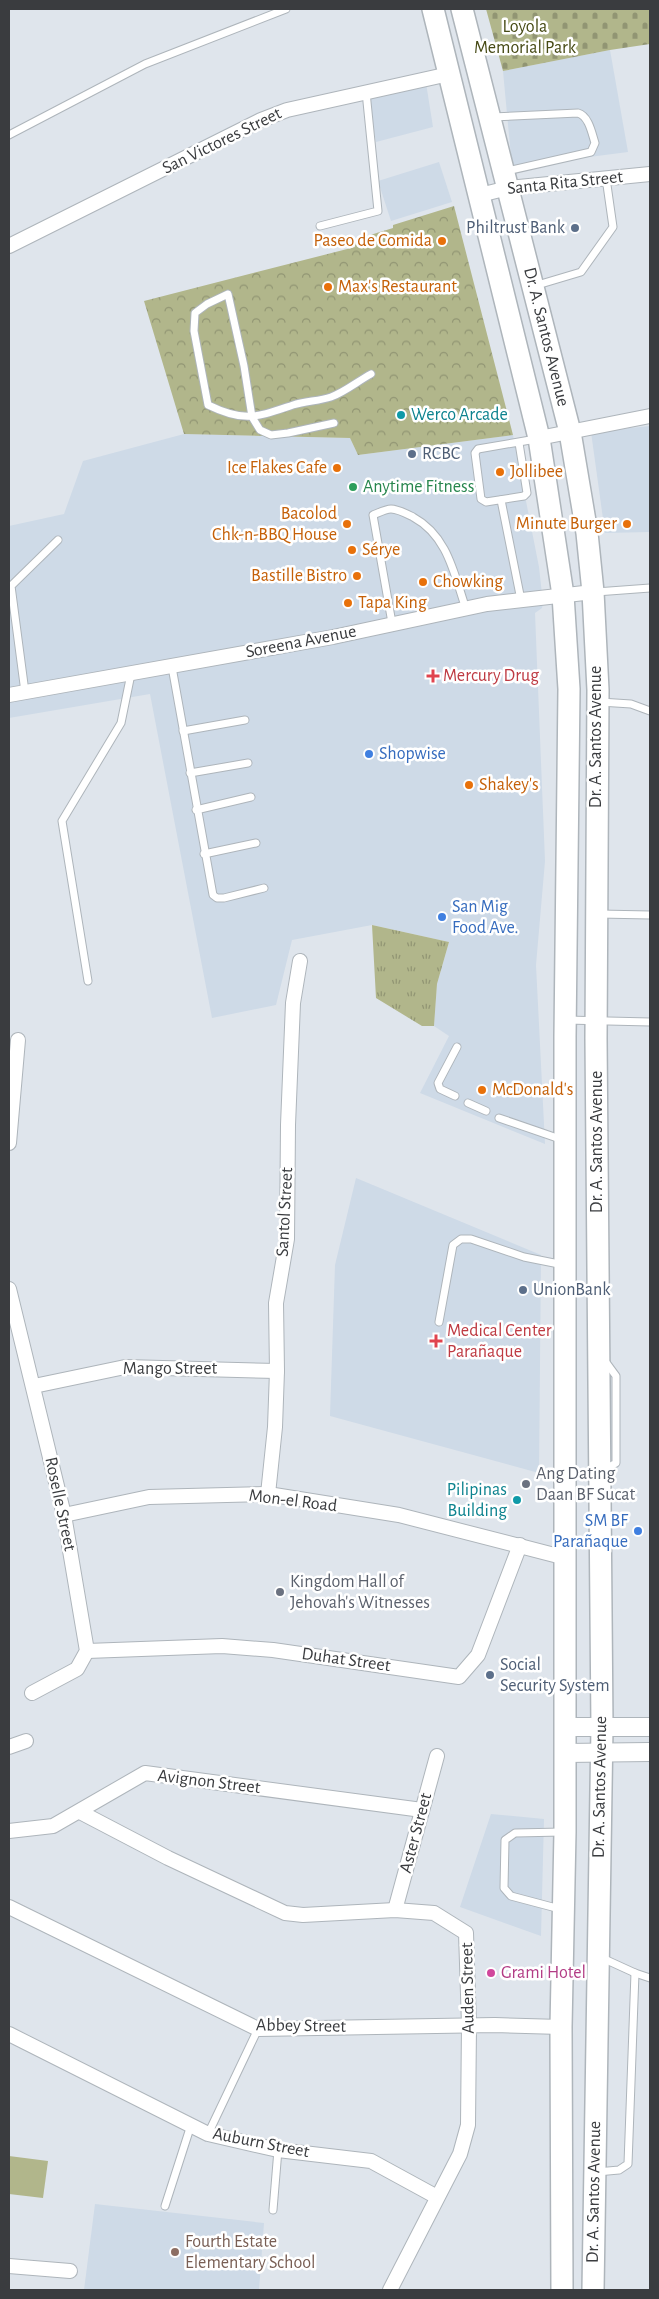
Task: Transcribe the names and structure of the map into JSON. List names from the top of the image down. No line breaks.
{"streets":{"main road":["Dr. A. Santos Avenue"],"street":["San Victores Street","Santa Rita Street","Soreena Avenue","Santol Street","Mango Street","Mon-el Road","Roselle Street","Duhat Street","Avignon Street","Aster Street","Auden Street","Abbey Street","Auburn Street"]},"crossings":[["San Victores Street","Dr. A. Santos Avenue"],["Santa Rita Street","Dr. A. Santos Avenue"],["Dr. A. Santos Avenue","Soreena Avenue"],["Dr. A. Santos Avenue","Mon-el Road"],["Dr. A. Santos Avenue","Abbey Street"],["Santol Street","Mango Street"],["Santol Street","Mon-el Road"],["Mango Street","Roselle Street"],["Mon-el Road","Roselle Street"],["Mon-el Road","Duhat Street"],["Roselle Street","Duhat Street"],["Avignon Street","Aster Street"],["Avignon Street","Auden Street"],["Aster Street","Auden Street"],["Auden Street","Abbey Street"],["Auden Street","Auburn Street"]],"parks":["Loyola Memorial Park"],"places":{"other":["Philtrust Bank","Paseo de Comida","Max's Restaurant","Werco Arcade","RCBC","Ice Flakes Cafe","Jollibee","Anytime Fitness","Bacolod Chk-n-BBQ House","Minute Burger","Sérye","Bastille Bistro","Chowking","Tapa King","Shopwise","Shakey's","San Mig Food Ave.","McDonald's","UnionBank","Ang Dating Daan BF Sucat","Pilipinas Building","SM BF Parañaque","Kingdom Hall of Jehovah's Witnesses","Social Security System","Grami Hotel","Fourth Estate Elementary School"],"health":["Mercury Drug","Medical Center Parañaque"]}}
